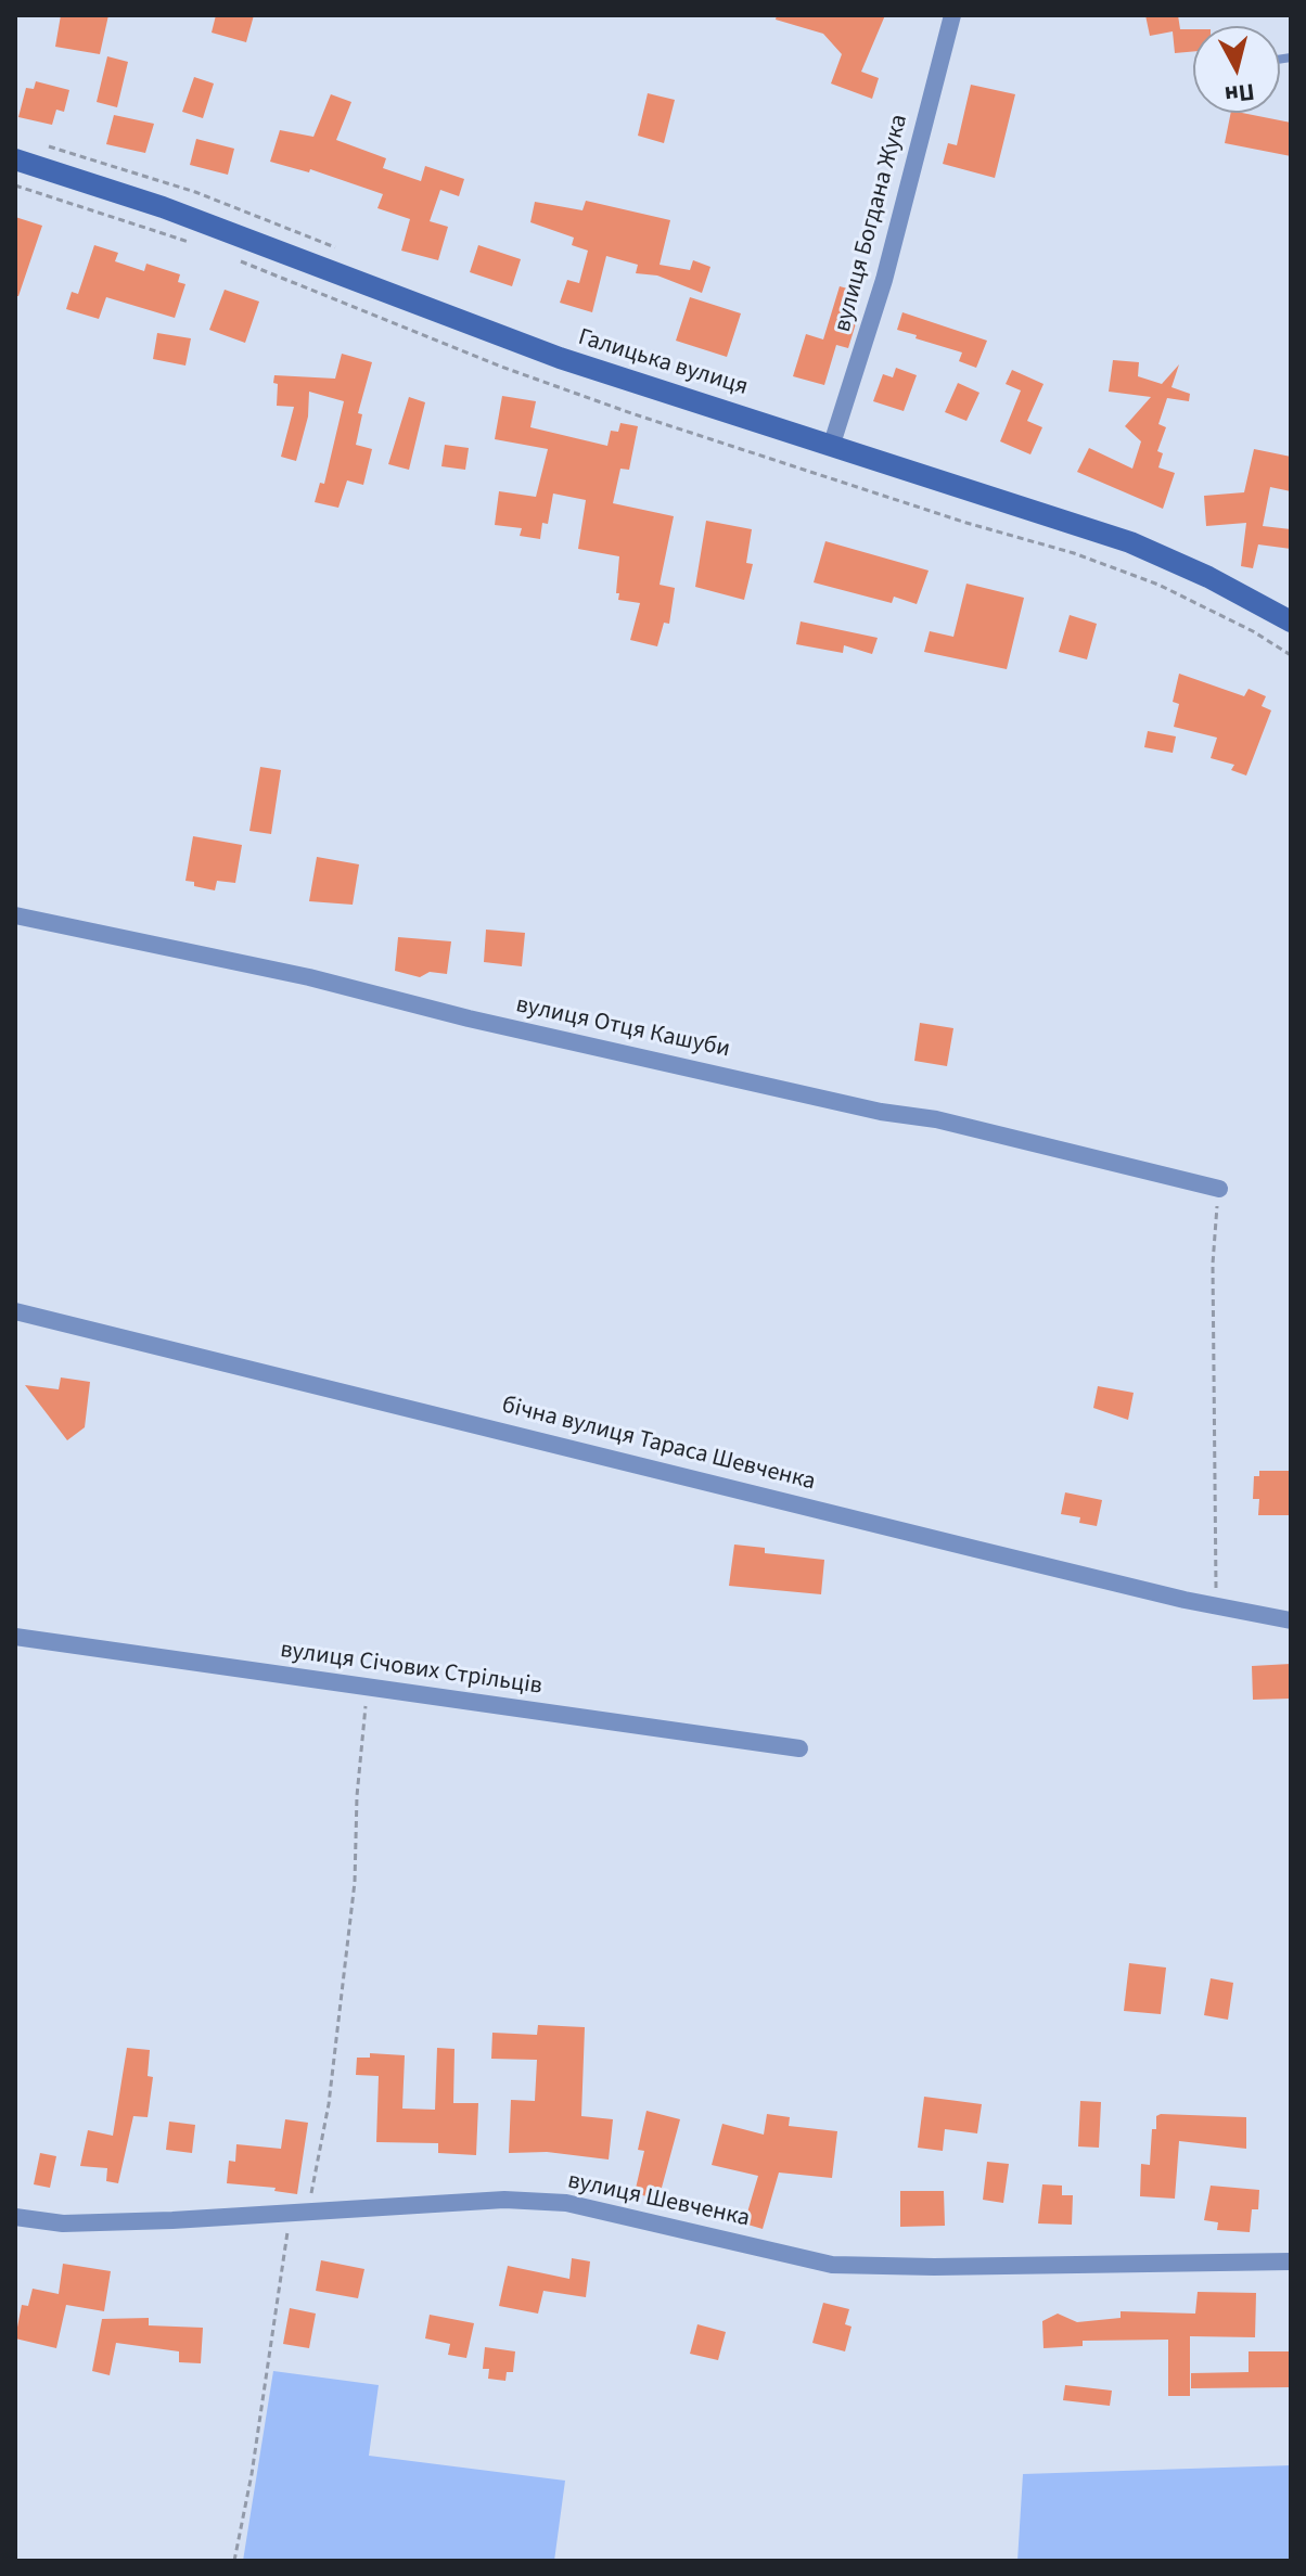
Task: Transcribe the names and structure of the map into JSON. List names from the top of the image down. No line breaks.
{"streets":{"street":["вулиця Богдана Жука","Галицька вулиця","вулиця Отця Кашуби","бічна вулиця Тараса Шевченка","вулиця Січових Стрільців","вулиця Шевченка"]},"crossings":[["вулиця Богдана Жука","Галицька вулиця"]],"north":"bottom"}
